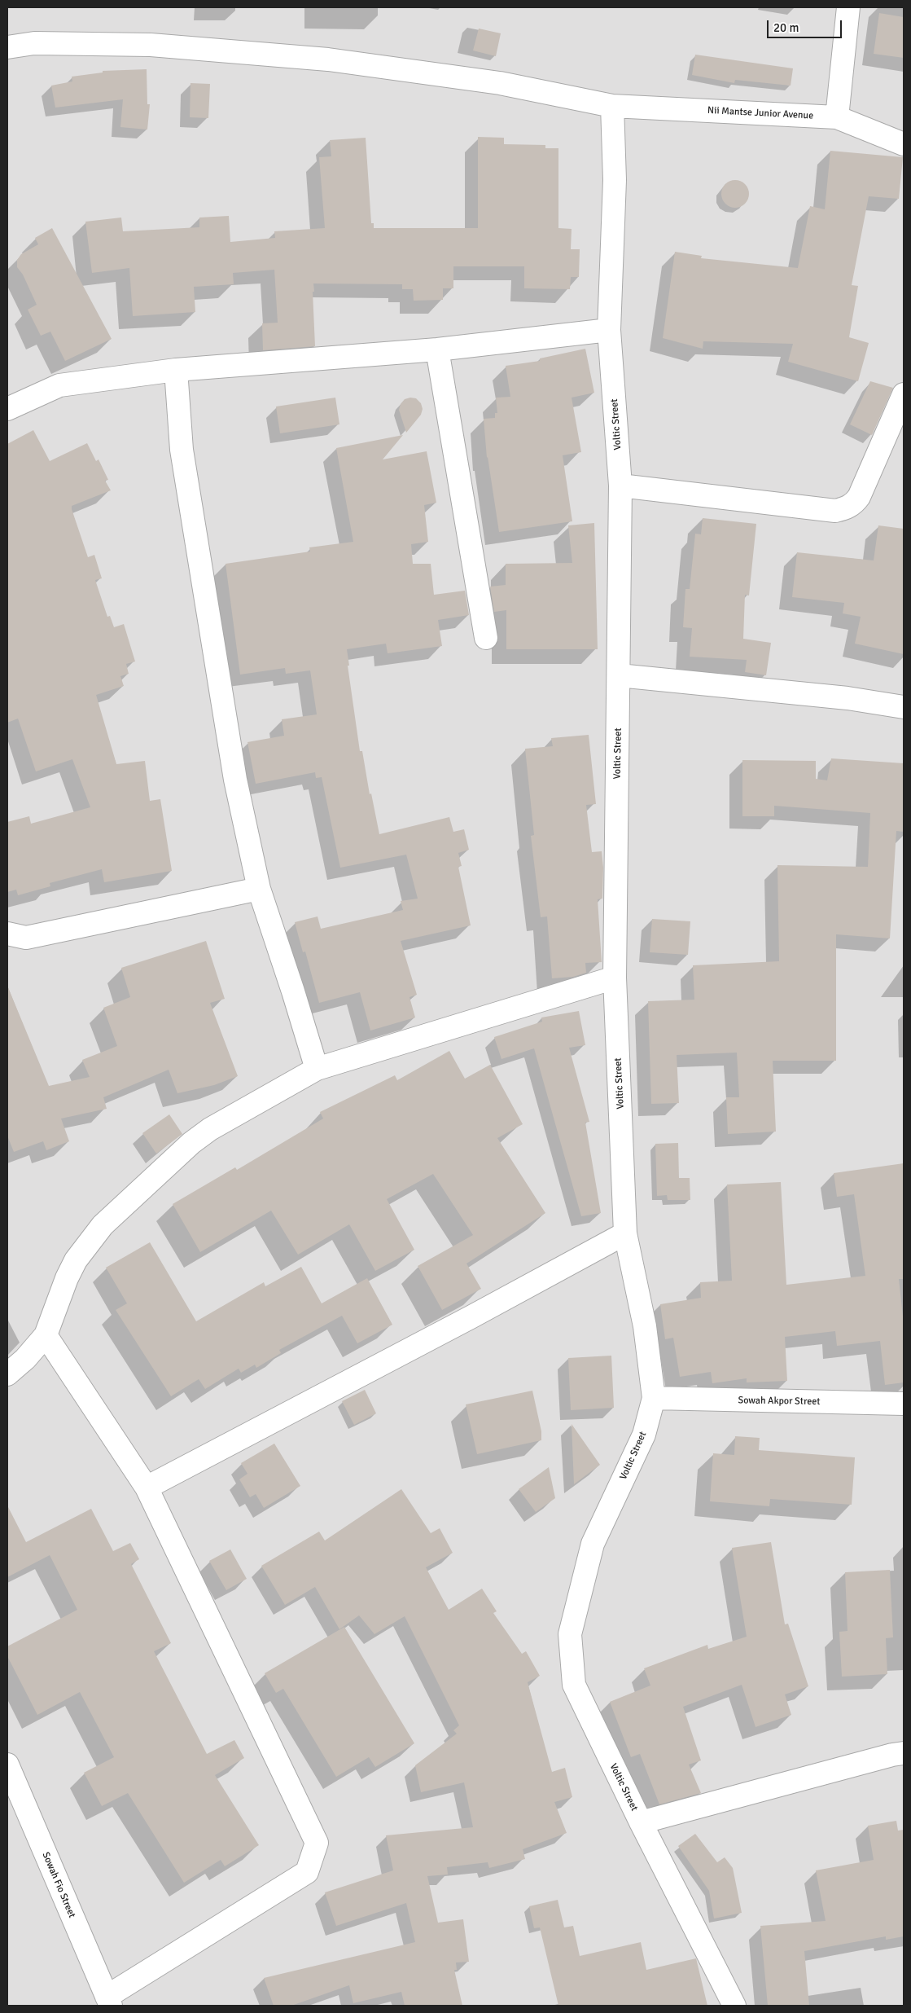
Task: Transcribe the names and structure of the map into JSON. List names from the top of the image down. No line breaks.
{"streets":{"street":["Nii Mantse Junior Avenue","Voltic Street","Sowah Akpor Street","Sowah Fio Street"]},"crossings":[["Nii Mantse Junior Avenue","Voltic Street"],["Voltic Street","Sowah Akpor Street"]],"scale_bar":"20 m"}
